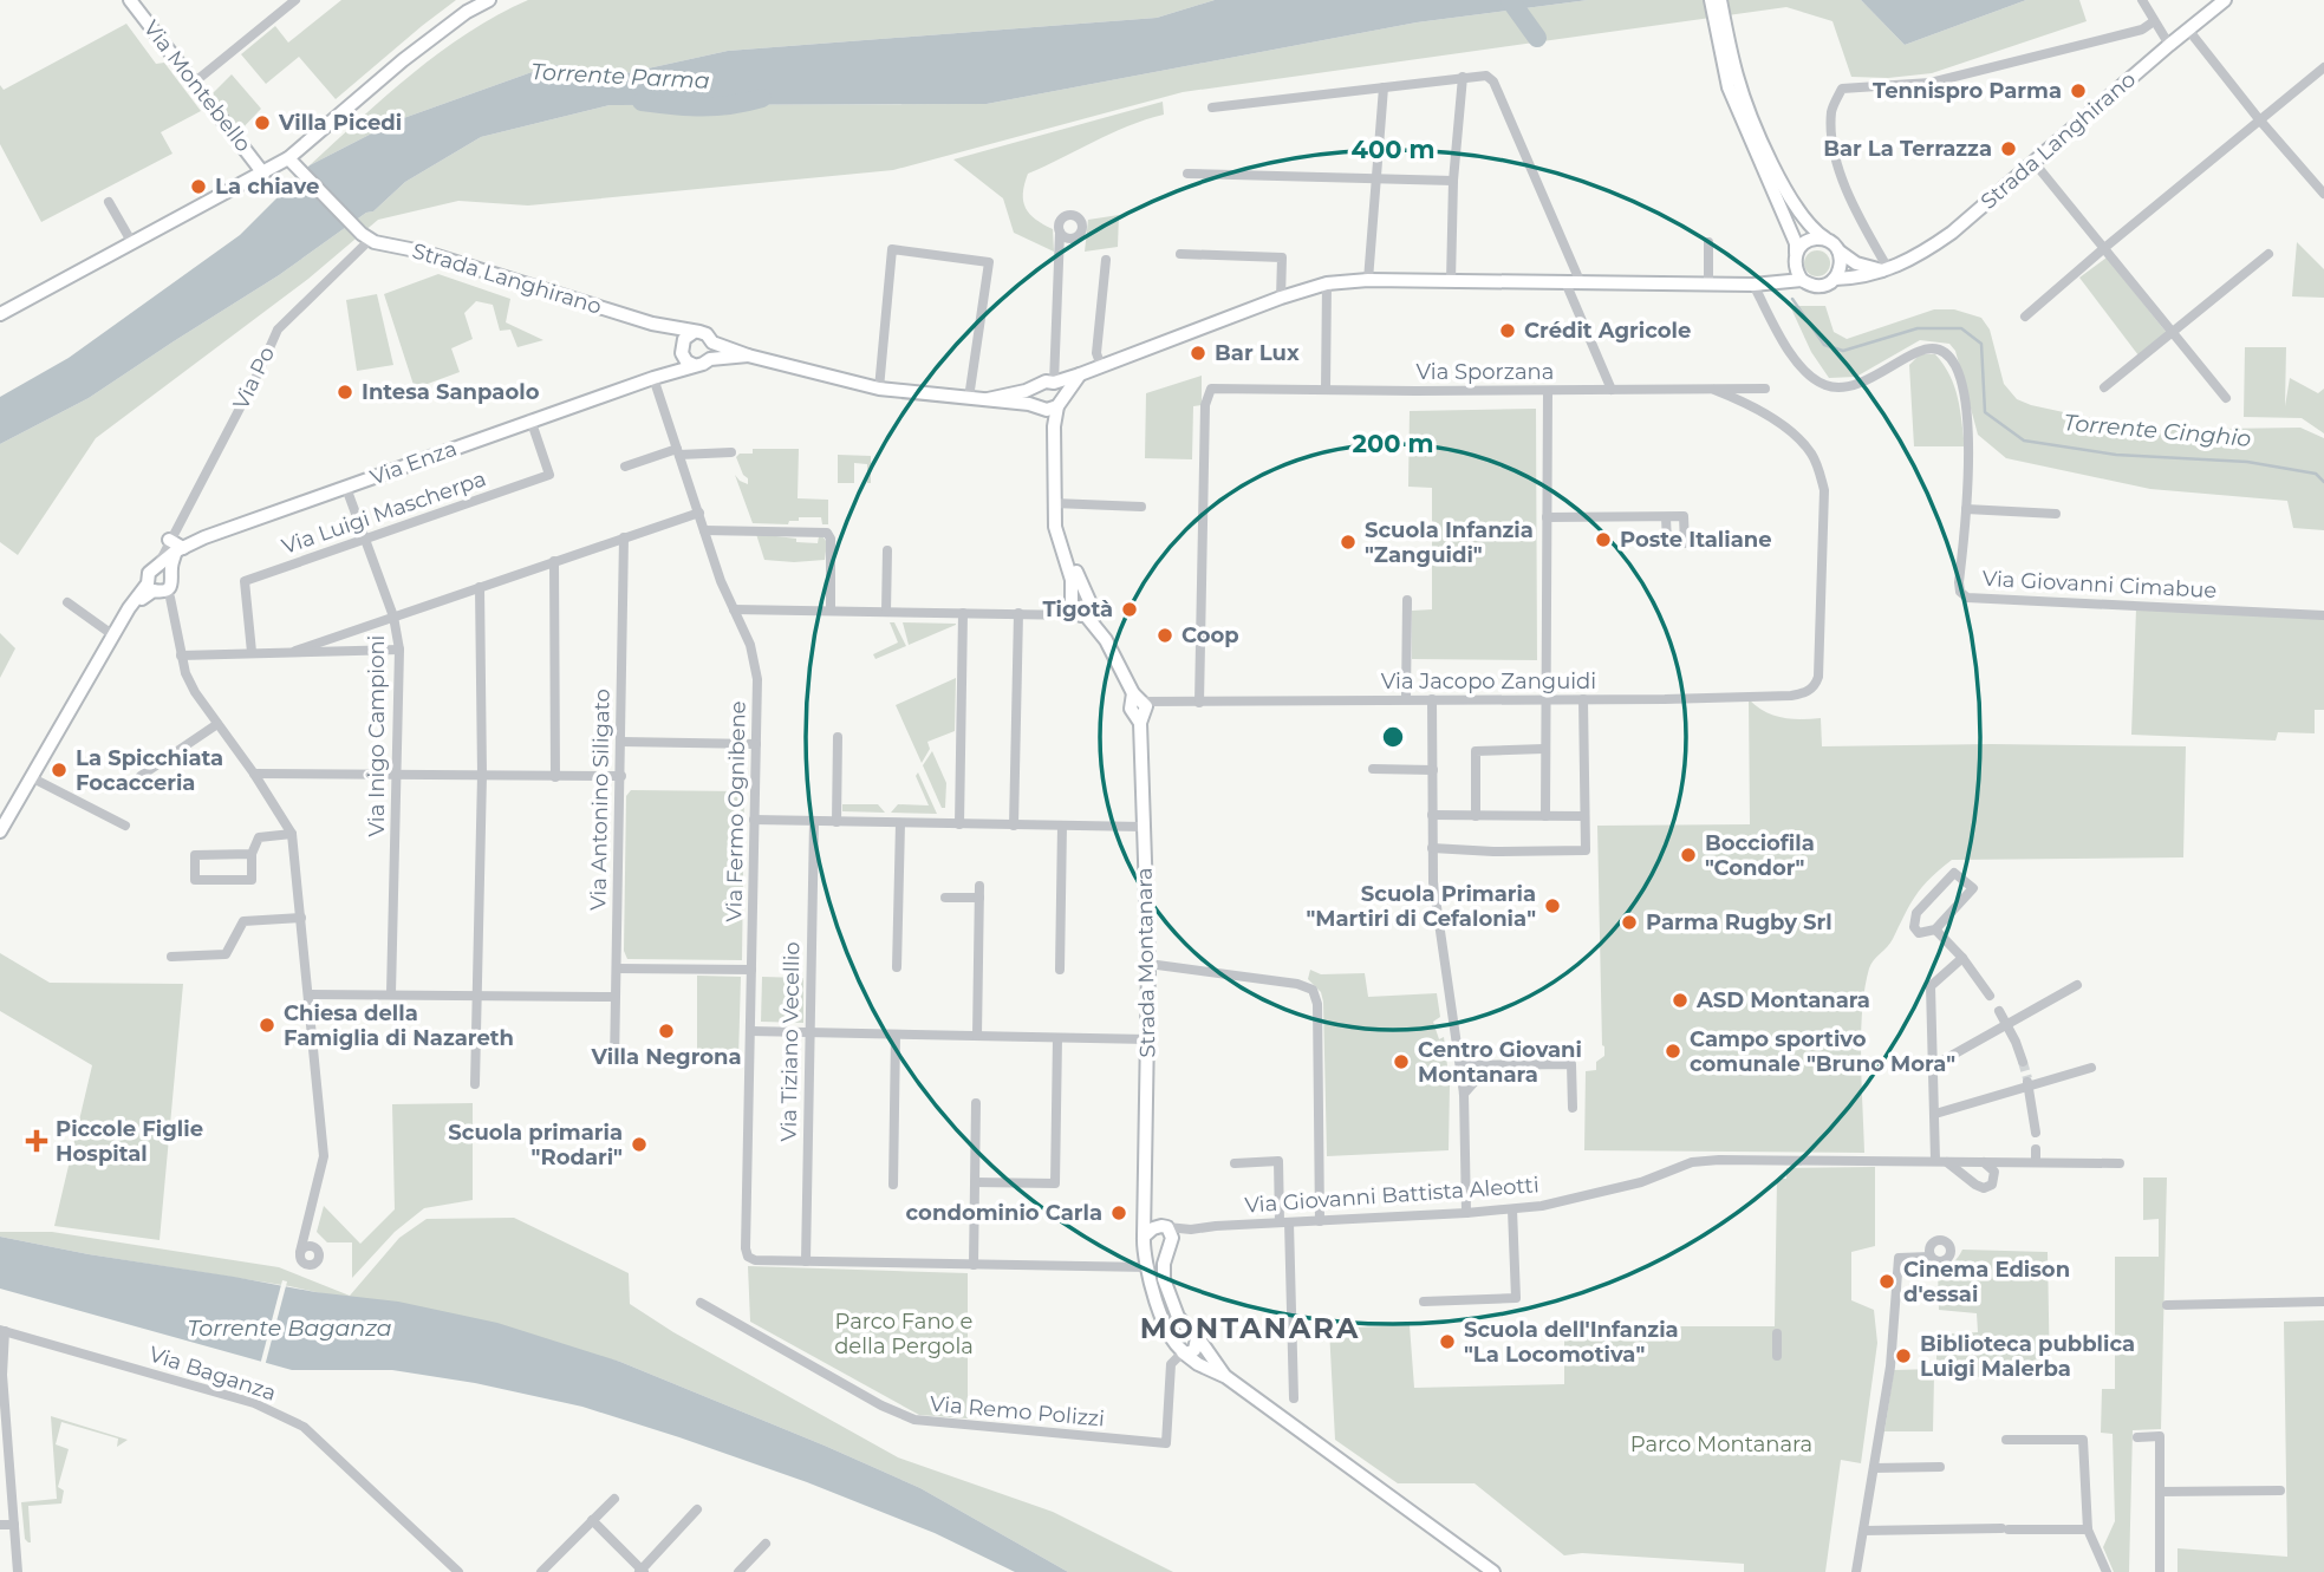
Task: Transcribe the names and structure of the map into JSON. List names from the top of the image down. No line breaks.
{"streets":{"street":["Via Montebello","Strada Langhirano","Via Sporzana","Via Po","Via Enza","Via Luigi Mascherpa","Via Giovanni Cimabue","Via Jacopo Zanguidi","Via Inigo Campioni","Via Antonino Siligato","Via Fermo Ognibene","Strada Montanara","Via Tiziano Vecellio","Via Giovanni Battista Aleotti","Via Baganza","Via Remo Polizzi"]},"crossings":[["Strada Langhirano","Via Po"],["Strada Langhirano","Via Enza"],["Strada Langhirano","Via Giovanni Cimabue"],["Strada Langhirano","Strada Montanara"],["Via Sporzana","Via Jacopo Zanguidi"],["Via Po","Via Enza"],["Via Enza","Via Luigi Mascherpa"],["Via Enza","Via Inigo Campioni"],["Via Enza","Via Fermo Ognibene"],["Via Luigi Mascherpa","Via Inigo Campioni"],["Via Jacopo Zanguidi","Strada Montanara"],["Via Fermo Ognibene","Via Tiziano Vecellio"],["Strada Montanara","Via Giovanni Battista Aleotti"],["Strada Montanara","Via Remo Polizzi"]],"districts":["MONTANARA"],"water":["Torrente Parma","Torrente Cinghio","Torrente Baganza"],"parks":["Parco Fano e della Pergola","Parco Montanara"],"places":{"other":["Tennispro Parma","Villa Picedi","Bar La Terrazza","La chiave","Crédit Agricole","Bar Lux","Intesa Sanpaolo","Poste Italiane","Scuola Infanzia \"Zanguidi\"","Tigotà","Coop","La Spicchiata Focacceria","Bocciofila \"Condor\"","Scuola Primaria \"Martiri di Cefalonia\"","Parma Rugby Srl","ASD Montanara","Chiesa della Famiglia di Nazareth","Villa Negrona","Campo sportivo comunale \"Bruno Mora\"","Centro Giovani Montanara","Scuola primaria \"Rodari\"","condominio Carla","Cinema Edison d'essai","Scuola dell'Infanzia \"La Locomotiva\"","Biblioteca pubblica Luigi Malerba"],"health":["Piccole Figlie Hospital"]},"rings":["400 m","200 m"]}
